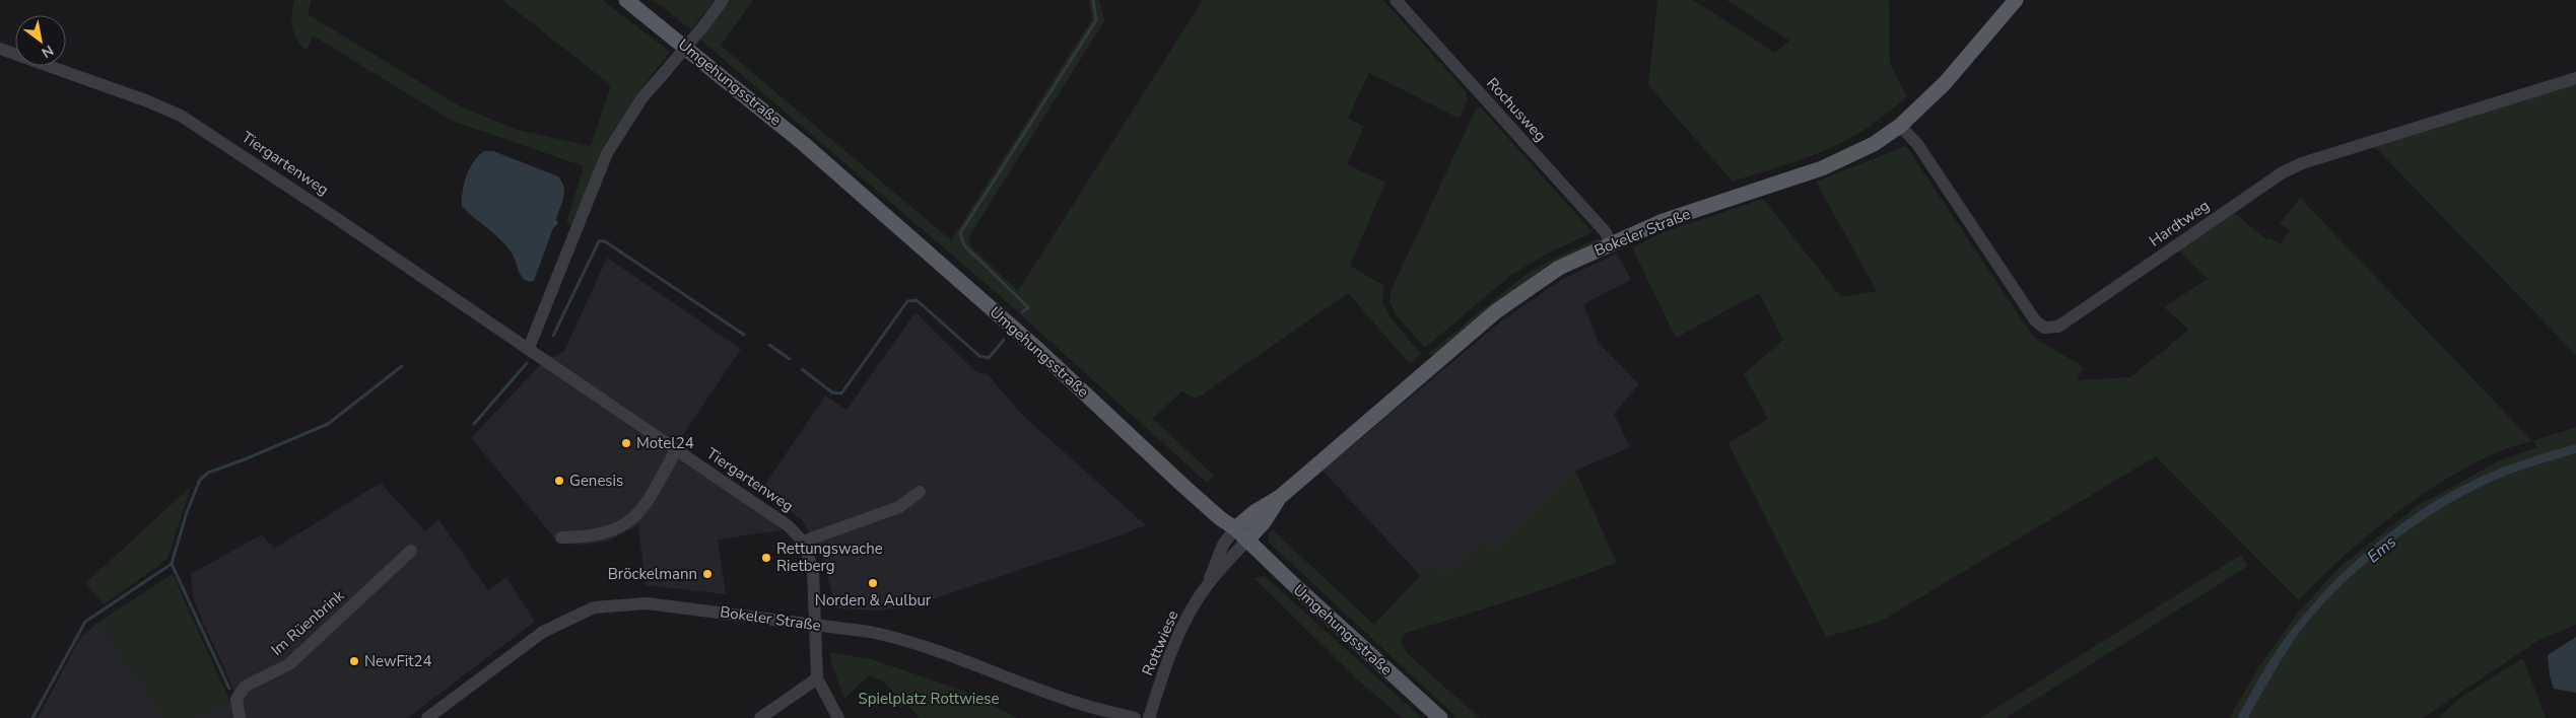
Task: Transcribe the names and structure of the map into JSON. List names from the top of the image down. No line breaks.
{"streets":{"main road":["Umgehungsstraße","Bokeler Straße"],"street":["Rochusweg","Tiergartenweg","Hardtweg","Im Rüenbrink","Rottwiese"]},"crossings":[["Umgehungsstraße","Bokeler Straße"],["Umgehungsstraße","Rottwiese"],["Rochusweg","Bokeler Straße"],["Tiergartenweg","Bokeler Straße"],["Hardtweg","Bokeler Straße"],["Bokeler Straße","Rottwiese"]],"water":["Ems"],"parks":["Spielplatz Rottwiese"],"places":["Motel24","Genesis","Rettungswache Rietberg","Bröckelmann","Norden & Aulbur","NewFit24"],"north":"bottom right"}
